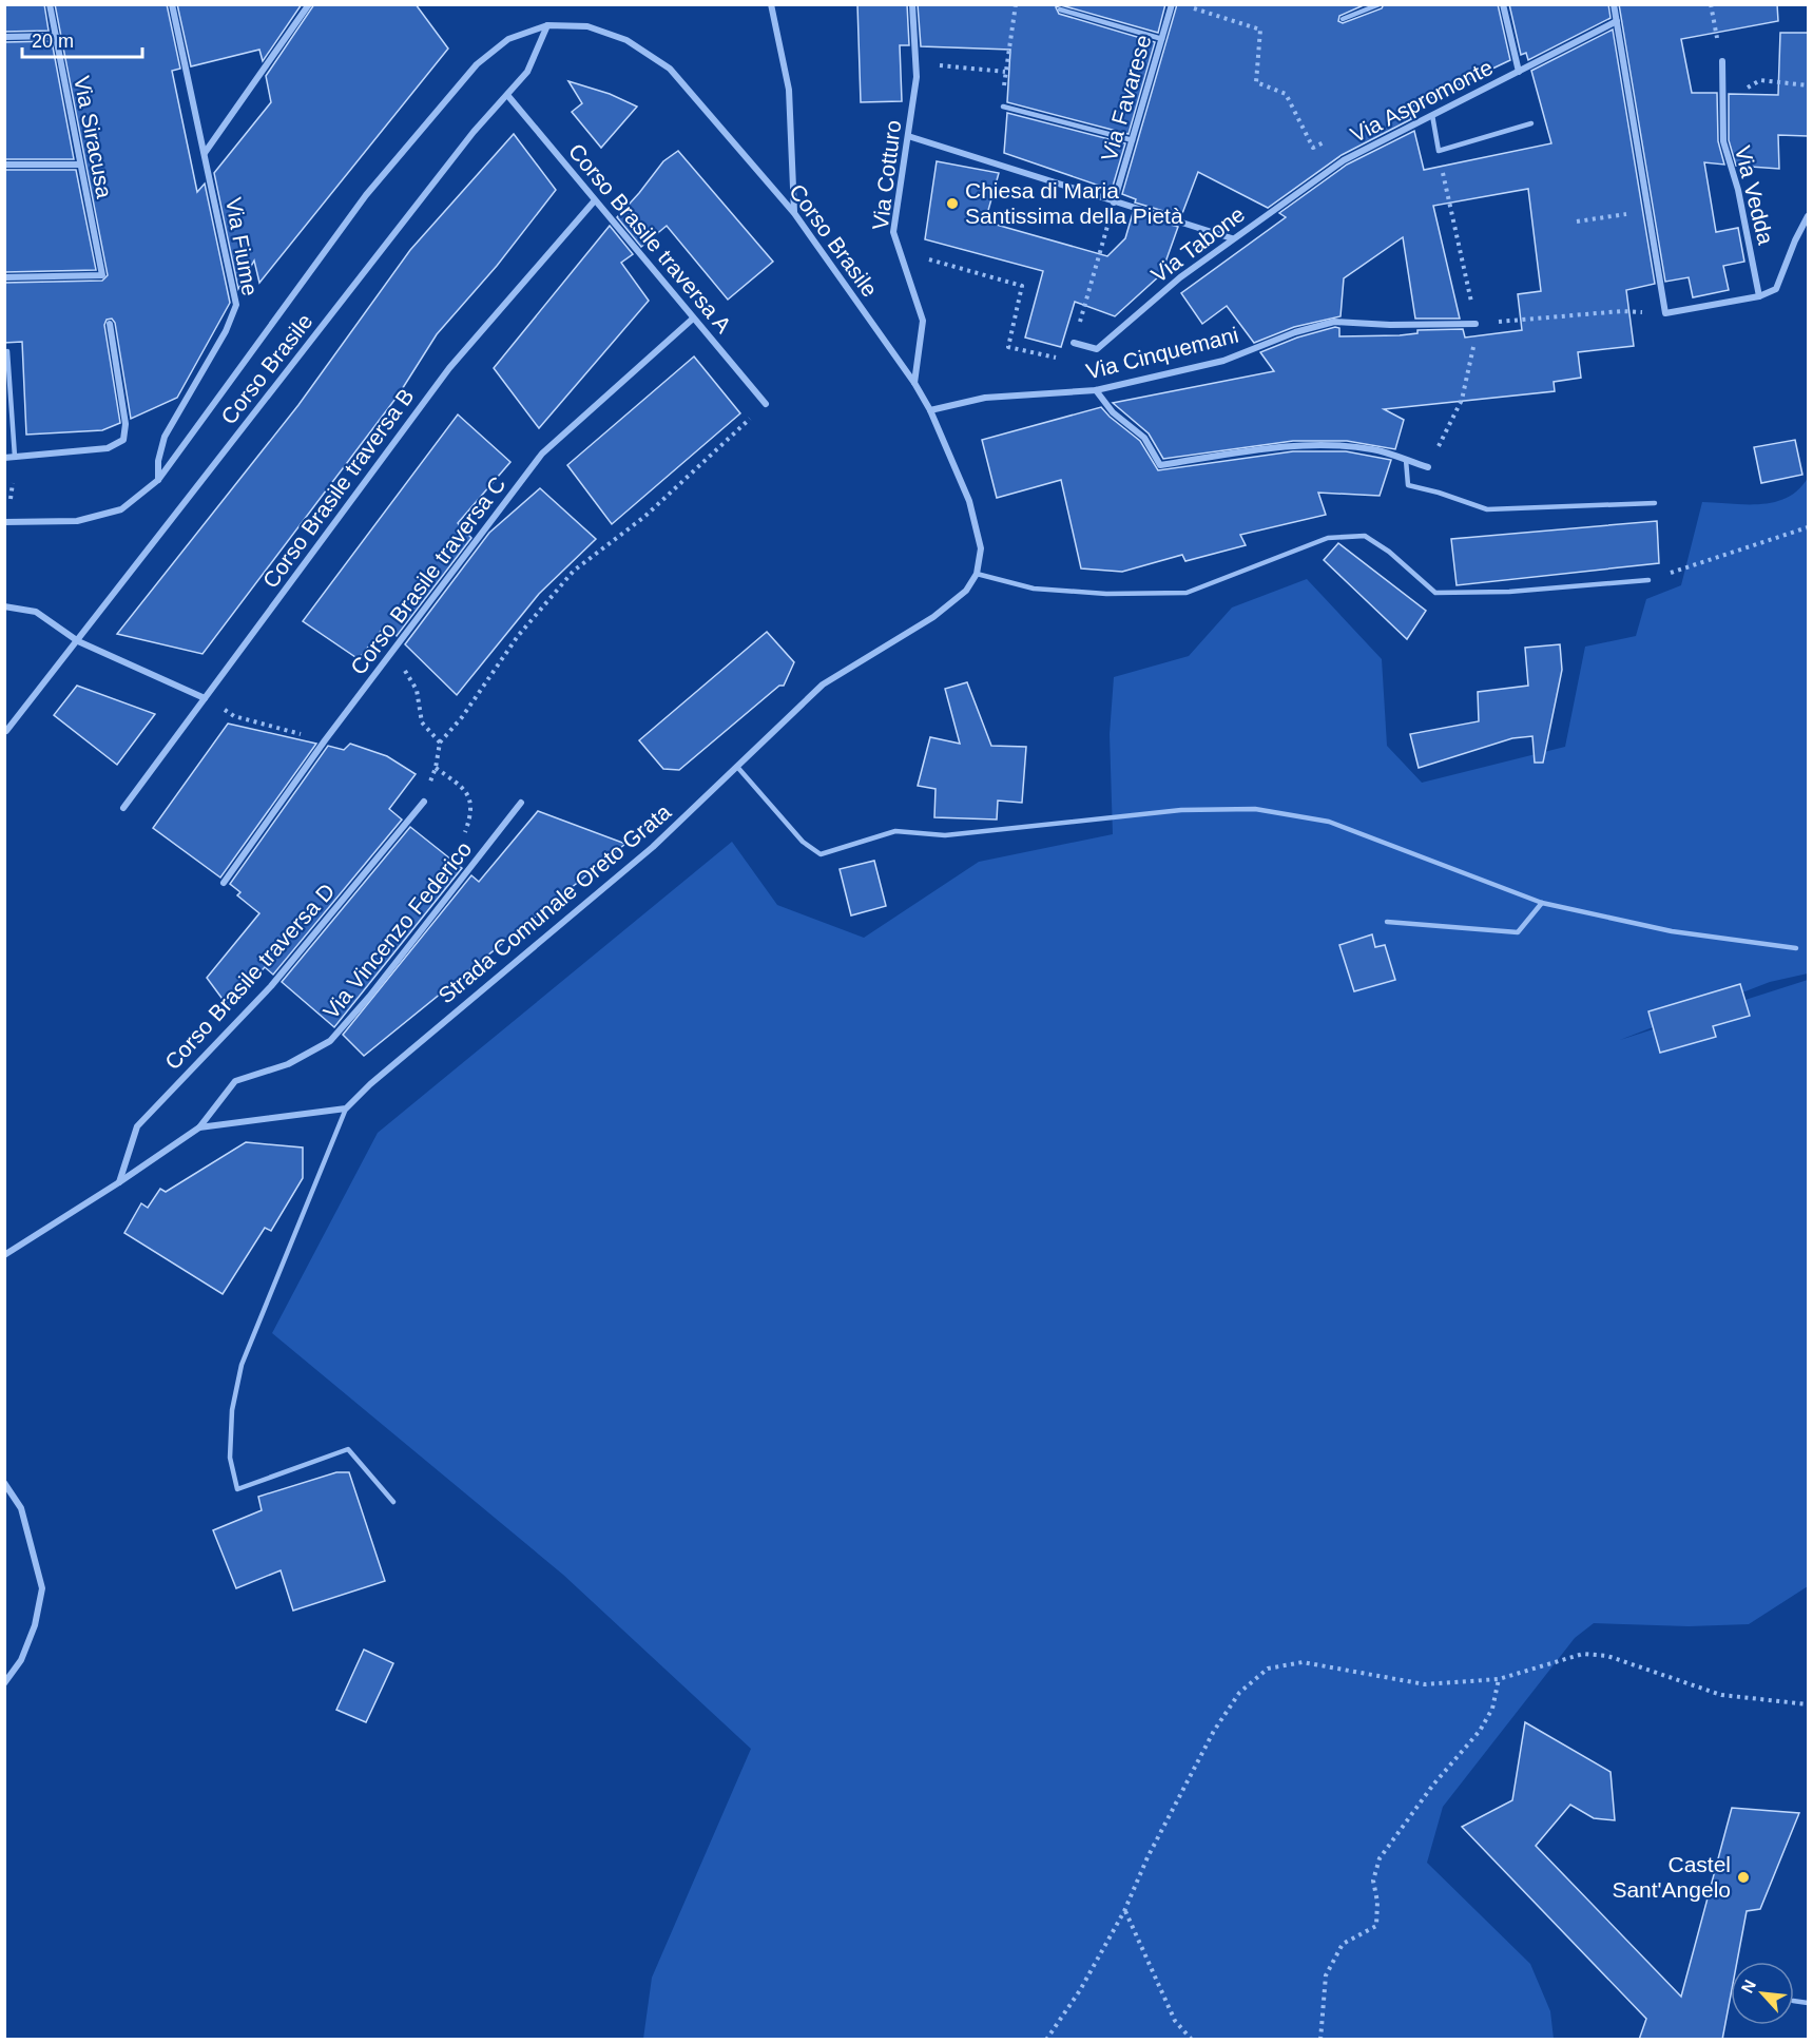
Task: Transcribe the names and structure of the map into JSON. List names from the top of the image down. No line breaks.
{"streets":{"street":["Via Favarese","Via Aspromonte","Via Siracusa","Via Cotturo","Via Vedda","Corso Brasile traversa A","Corso Brasile","Via Tabone","Via Fiume","Via Cinquemani","Corso Brasile traversa B","Corso Brasile traversa C","Strada Comunale Oreto Grata","Via Vincenzo Federico","Corso Brasile traversa D"]},"crossings":[["Via Aspromonte","Via Tabone"],["Via Cotturo","Corso Brasile"],["Corso Brasile traversa A","Corso Brasile"],["Corso Brasile traversa A","Corso Brasile traversa B"],["Corso Brasile traversa A","Corso Brasile traversa C"],["Corso Brasile","Via Fiume"],["Corso Brasile","Via Cinquemani"],["Corso Brasile","Strada Comunale Oreto Grata"]],"places":["Chiesa di Maria Santissima della Pietà","Castel Sant'Angelo"],"scale_bar":"20 m","north":"top left"}
